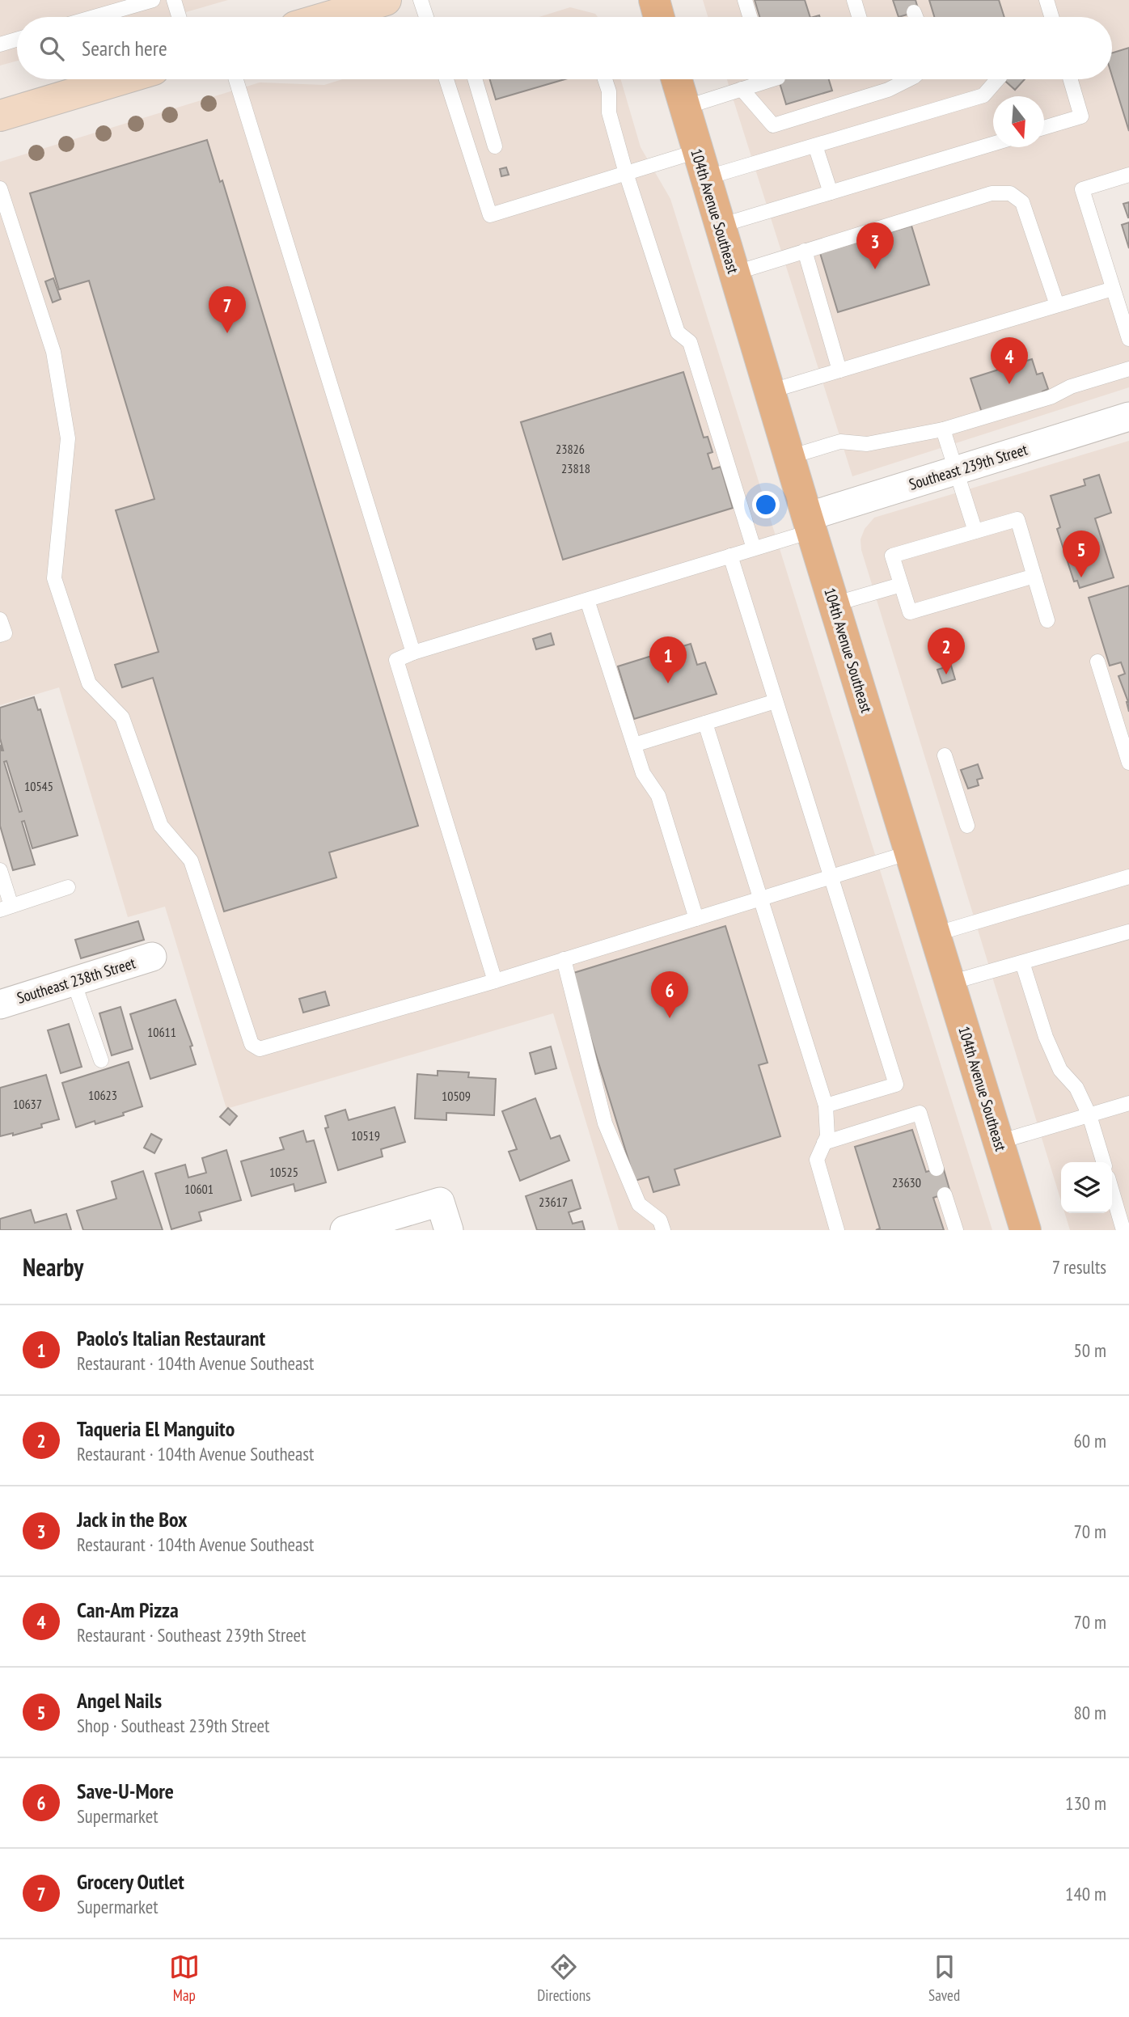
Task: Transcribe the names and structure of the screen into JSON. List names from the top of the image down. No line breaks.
{"streets":{"main road":["104th Avenue Southeast"],"street":["Southeast 239th Street","Southeast 238th Street"]},"crossings":[["104th Avenue Southeast","Southeast 239th Street"]],"house_numbers":["23826","23818","10545","10611","10623","10509","10637","10519","10525","23630","10601","23617"],"north":"bottom","page":{"search":"Search here","pins":["3","7","4","5","2","1","6"],"heading":["Nearby","7 results"],"list":[{"mark":"1","name":"Paolo's Italian Restaurant","note":"Restaurant · 104th Avenue Southeast","value":"50 m"},{"mark":"2","name":"Taqueria El Manguito","note":"Restaurant · 104th Avenue Southeast","value":"60 m"},{"mark":"3","name":"Jack in the Box","note":"Restaurant · 104th Avenue Southeast","value":"70 m"},{"mark":"4","name":"Can-Am Pizza","note":"Restaurant · Southeast 239th Street","value":"70 m"},{"mark":"5","name":"Angel Nails","note":"Shop · Southeast 239th Street","value":"80 m"},{"mark":"6","name":"Save-U-More","note":"Supermarket","value":"130 m"},{"mark":"7","name":"Grocery Outlet","note":"Supermarket","value":"140 m"}],"nav":["Map","Directions","Saved"]}}
